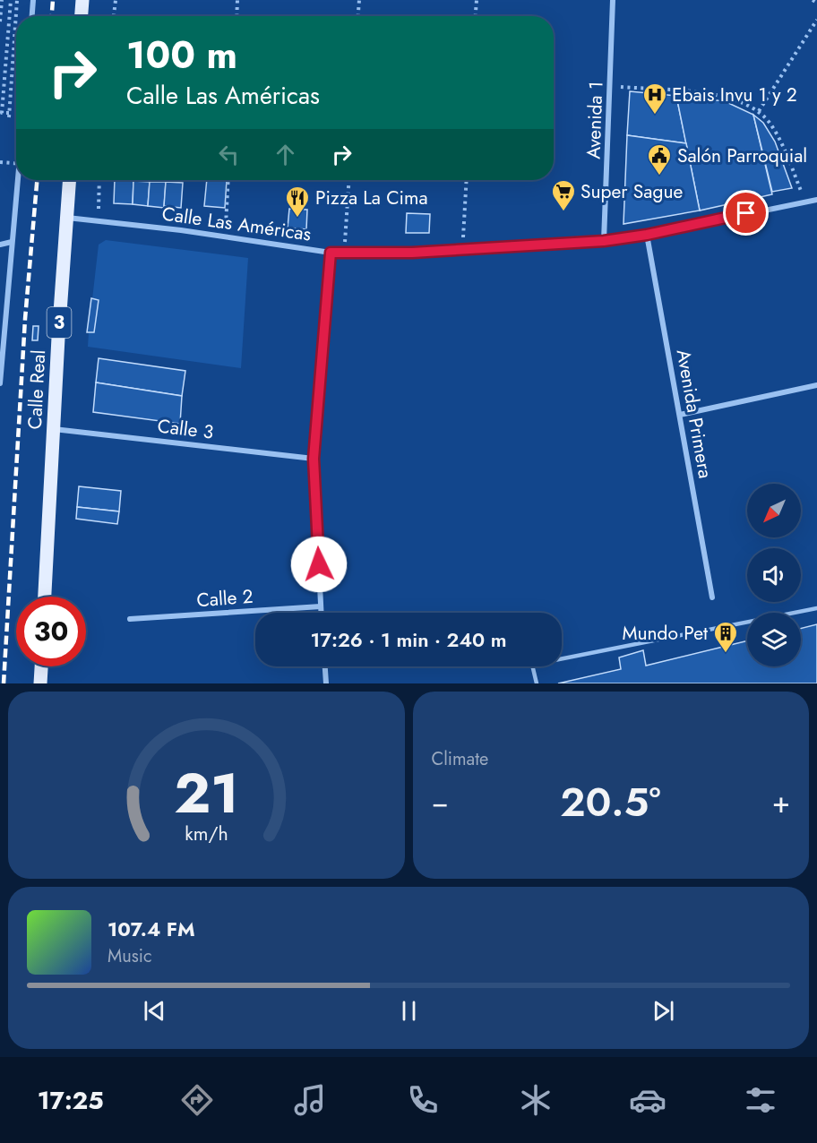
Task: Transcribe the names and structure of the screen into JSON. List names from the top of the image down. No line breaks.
{"streets":{"main road":["3","Calle Real"],"street":["Avenida 1","Calle Las Américas","Avenida Primera","Calle 3","Calle 2"]},"crossings":[["Avenida 1","Calle Las Américas"],["Calle Las Américas","Calle Real"],["Calle Las Américas","Avenida Primera"],["Calle Real","Calle 3"]],"places":{"hospital":["Ebais Invu 1 y 2"],"public building":["Salón Parroquial"],"supermarket":["Super Sague"],"restaurant":["Pizza La Cima"],"building":["Mundo Pet"]},"north":"bottom left","page":{"turn":["100 m","Calle Las Américas"],"limit":"30","trip":"17:26 · 1 min · 240 m","tile":"Climate","heat":["−","20.5°","+"],"song":["107.4 FM","Music"],"tabs":"17:25","gauge":["21","km/h"]}}
